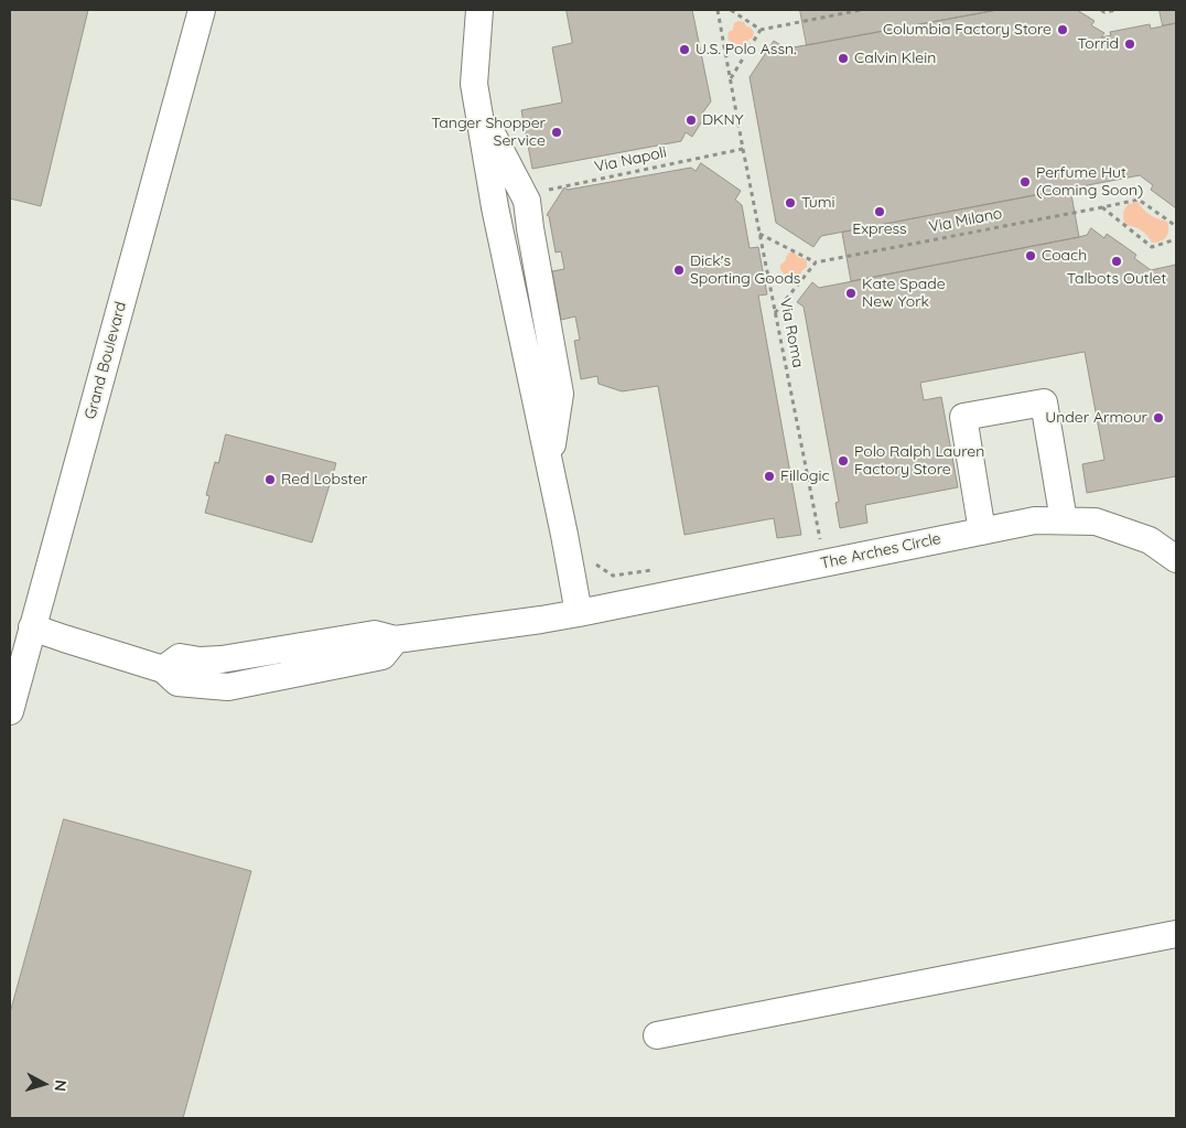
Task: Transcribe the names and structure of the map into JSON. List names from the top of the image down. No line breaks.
{"streets":{"street":["Grand Boulevard","The Arches Circle"],"path":["Via Napoli","Via Milano","Via Roma"]},"crossings":[["Via Napoli","Via Roma"],["Via Roma","The Arches Circle"],["Grand Boulevard","The Arches Circle"]],"places":["Columbia Factory Store","Torrid","U.S. Polo Assn.","Calvin Klein","DKNY","Tanger Shopper Service","Perfume Hut (Coming Soon)","Tumi","Express","Coach","Talbots Outlet","Dick's Sporting Goods","Kate Spade New York","Under Armour","Polo Ralph Lauren Factory Store","Fillogic","Red Lobster"],"north":"right"}
